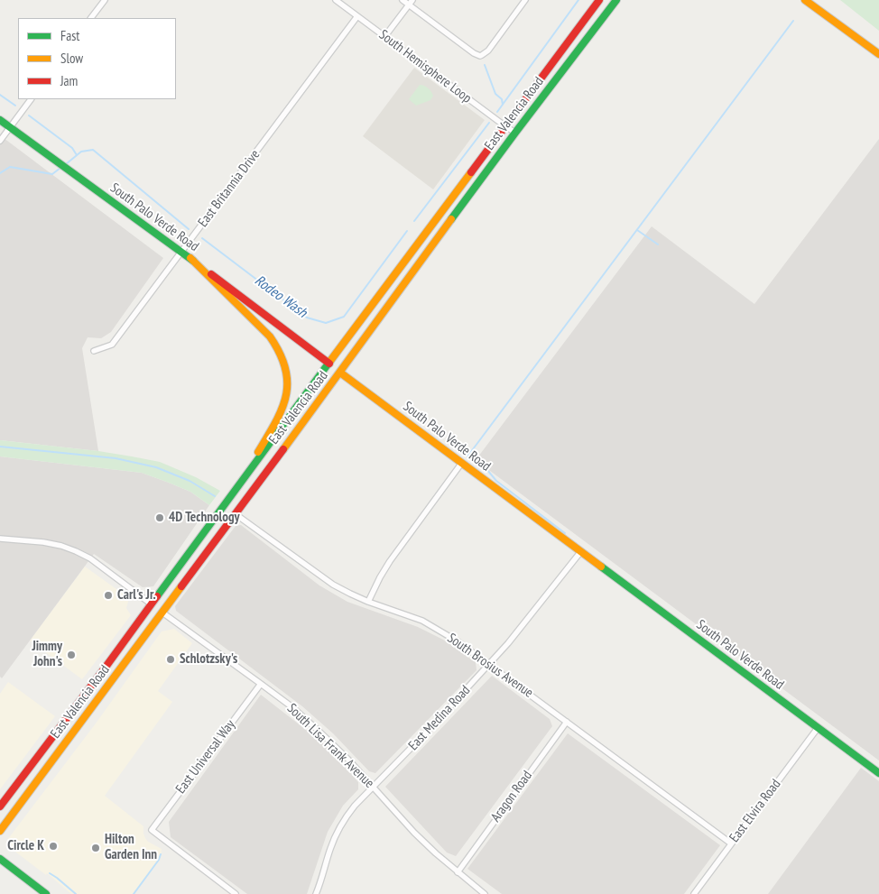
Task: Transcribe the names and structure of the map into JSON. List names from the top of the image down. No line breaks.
{"streets":{"main road":["East Valencia Road","South Palo Verde Road"],"street":["South Hemisphere Loop","East Britannia Drive","South Brosius Avenue","East Medina Road","South Lisa Frank Avenue","East Universal Way","Aragon Road","East Elvira Road"]},"crossings":[["South Hemisphere Loop","East Valencia Road"],["South Hemisphere Loop","East Britannia Drive"],["East Valencia Road","South Palo Verde Road"],["East Valencia Road","South Brosius Avenue"],["East Valencia Road","South Lisa Frank Avenue"],["East Britannia Drive","South Palo Verde Road"],["South Palo Verde Road","East Medina Road"],["South Palo Verde Road","East Elvira Road"],["South Brosius Avenue","East Medina Road"],["South Brosius Avenue","Aragon Road"],["South Brosius Avenue","East Elvira Road"],["East Medina Road","South Lisa Frank Avenue"],["South Lisa Frank Avenue","East Universal Way"],["South Lisa Frank Avenue","Aragon Road"]],"water":["Rodeo Wash"],"places":["4D Technology","Carl's Jr.","Jimmy John's","Schlotzsky's","Circle K","Hilton Garden Inn"],"legend":["Fast","Slow","Jam"]}
